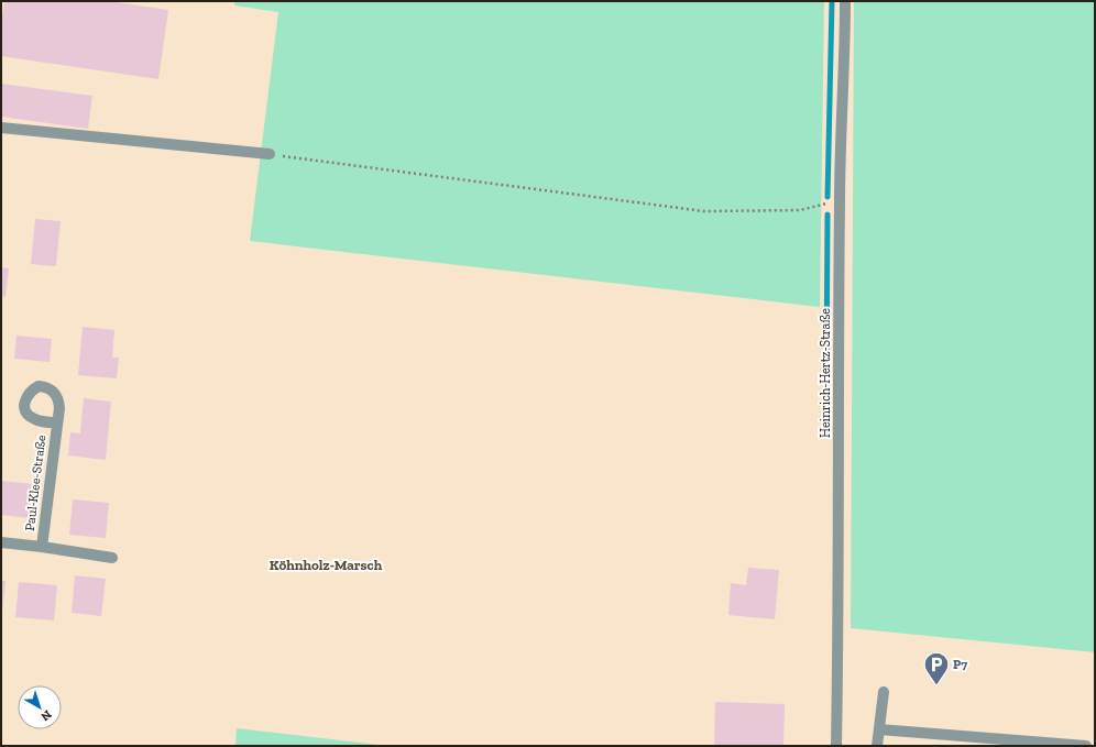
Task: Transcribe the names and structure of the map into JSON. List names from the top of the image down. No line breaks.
{"streets":{"street":["Heinrich-Hertz-Straße","Paul-Klee-Straße"]},"districts":["Köhnholz-Marsch"],"places":{"parking":["P7"]},"north":"bottom right"}
